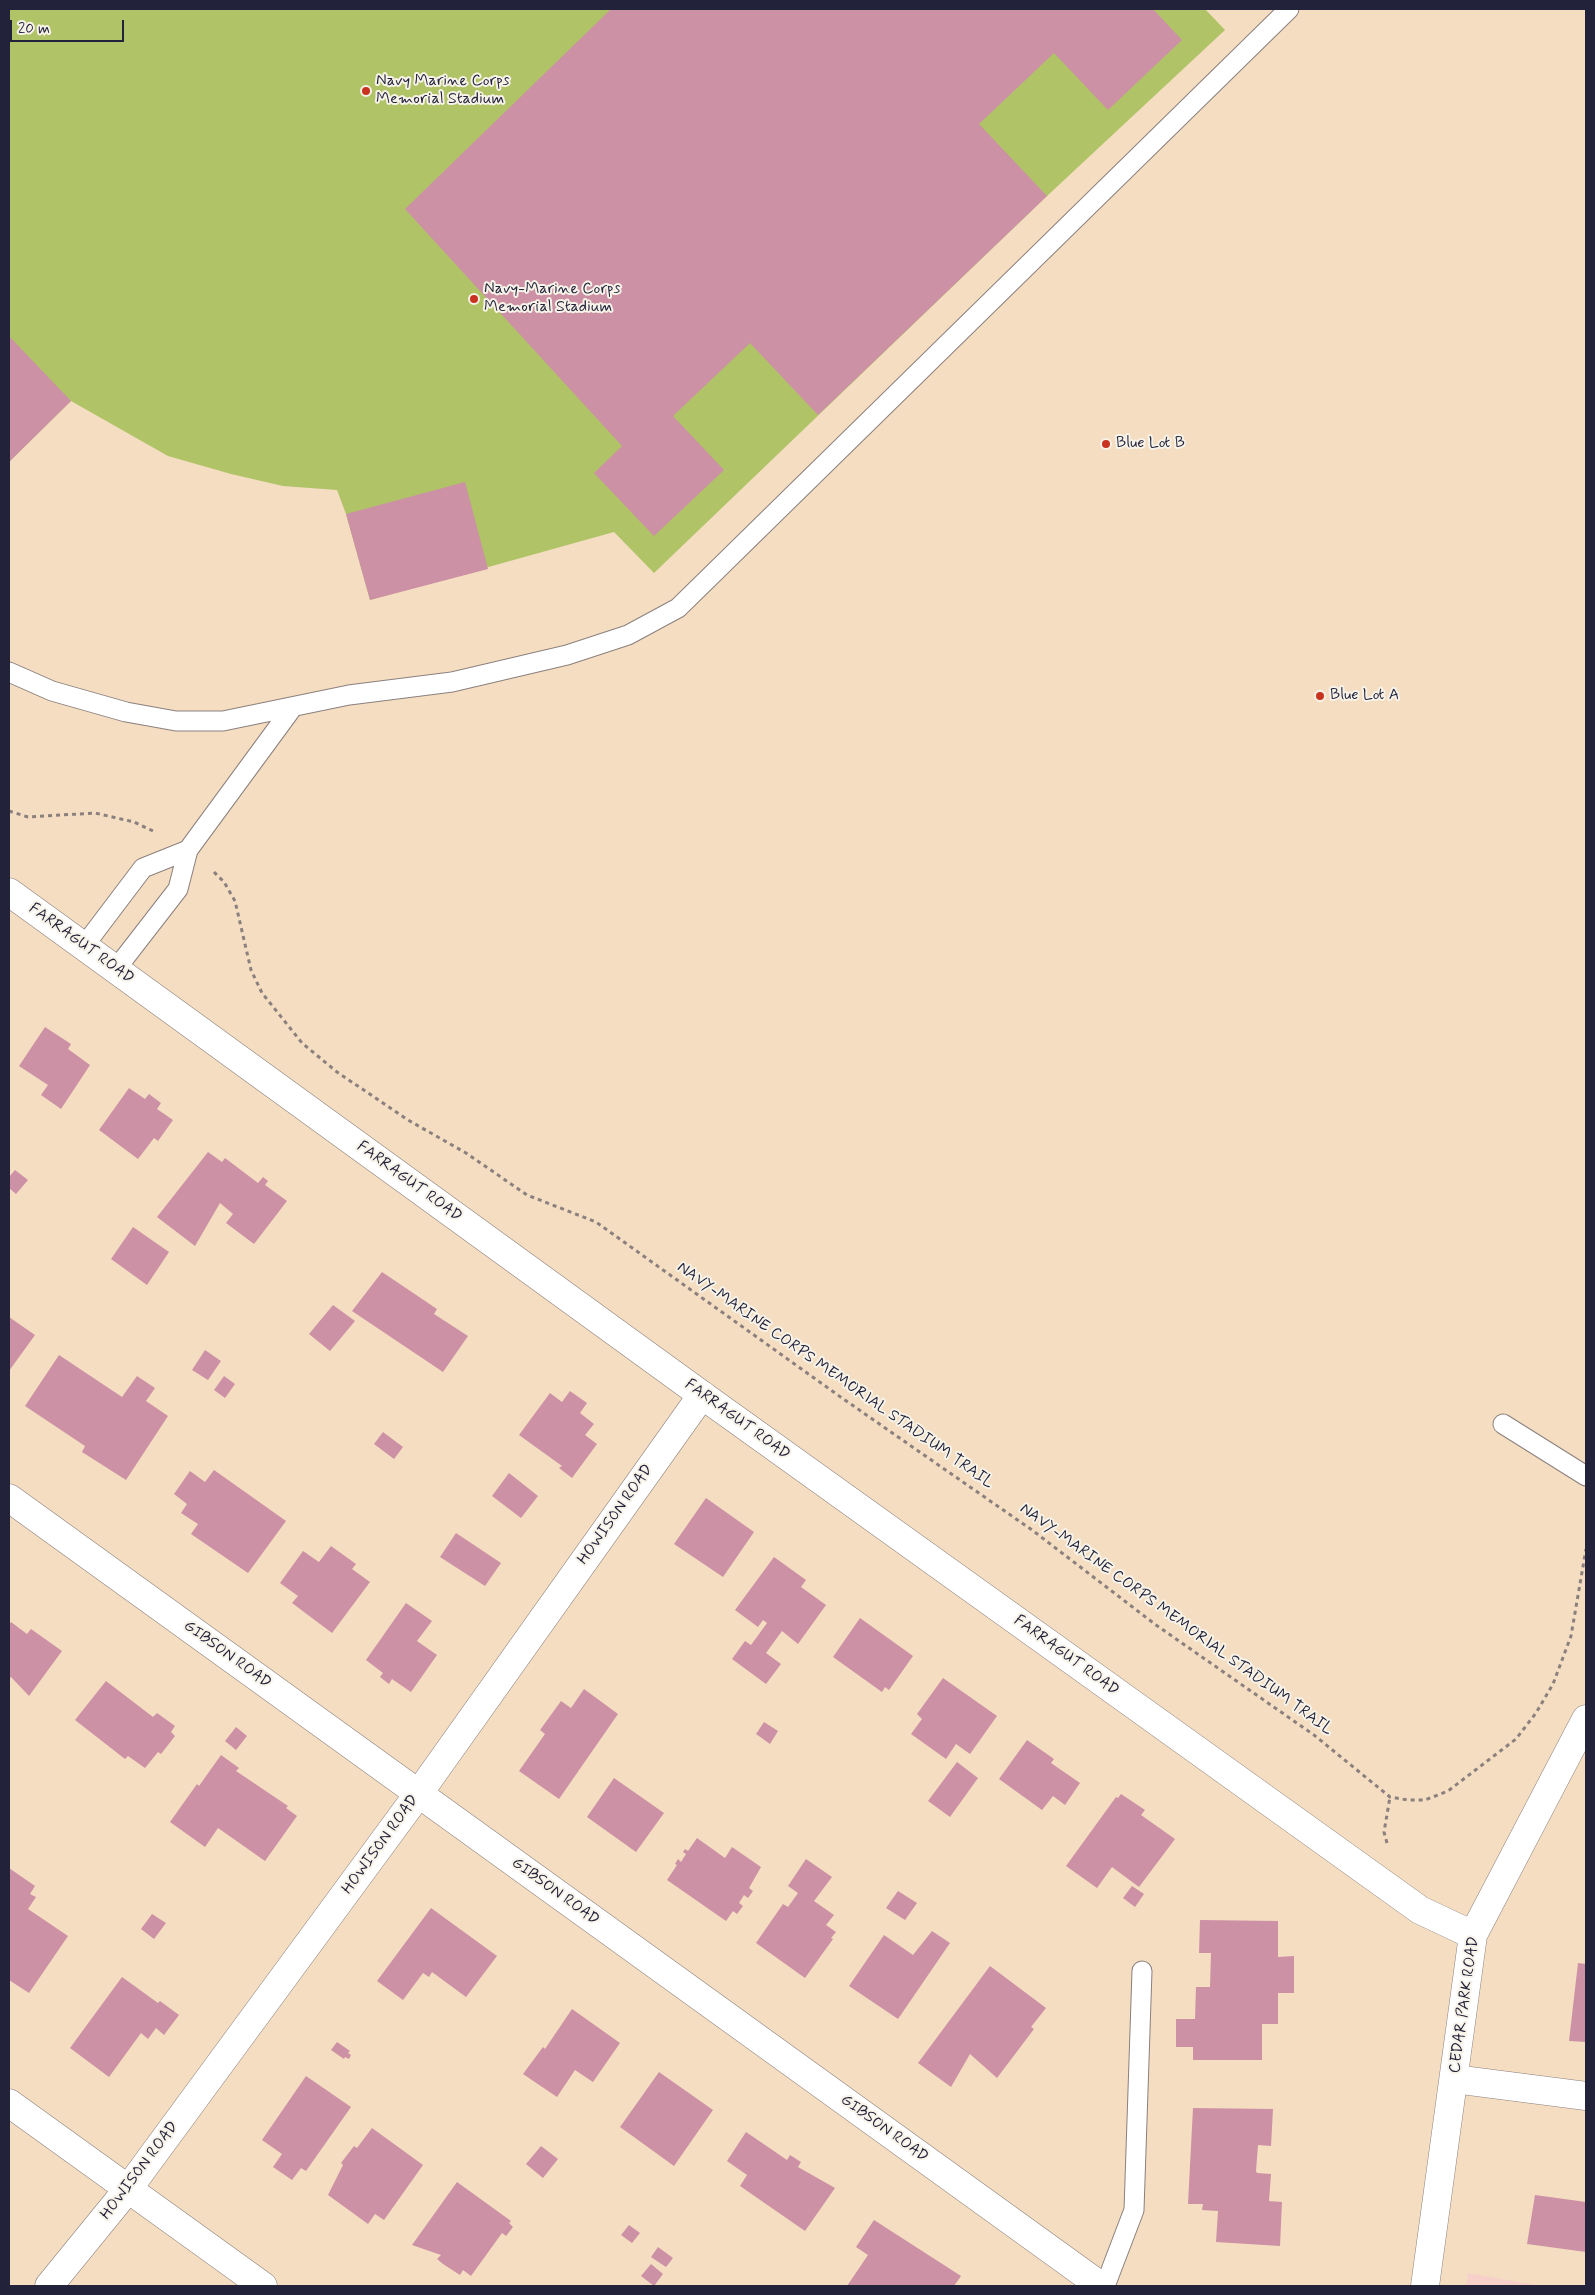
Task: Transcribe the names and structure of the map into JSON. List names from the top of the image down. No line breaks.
{"streets":{"street":["FARRAGUT ROAD","HOWISON ROAD","GIBSON ROAD","CEDAR PARK ROAD"],"path":["NAVY-MARINE CORPS MEMORIAL STADIUM TRAIL"]},"crossings":[["FARRAGUT ROAD","HOWISON ROAD"],["FARRAGUT ROAD","CEDAR PARK ROAD"],["HOWISON ROAD","GIBSON ROAD"]],"places":["Navy Marine Corps Memorial Stadium","Navy-Marine Corps Memorial Stadium","Blue Lot B","Blue Lot A"],"scale_bar":"20 m"}
